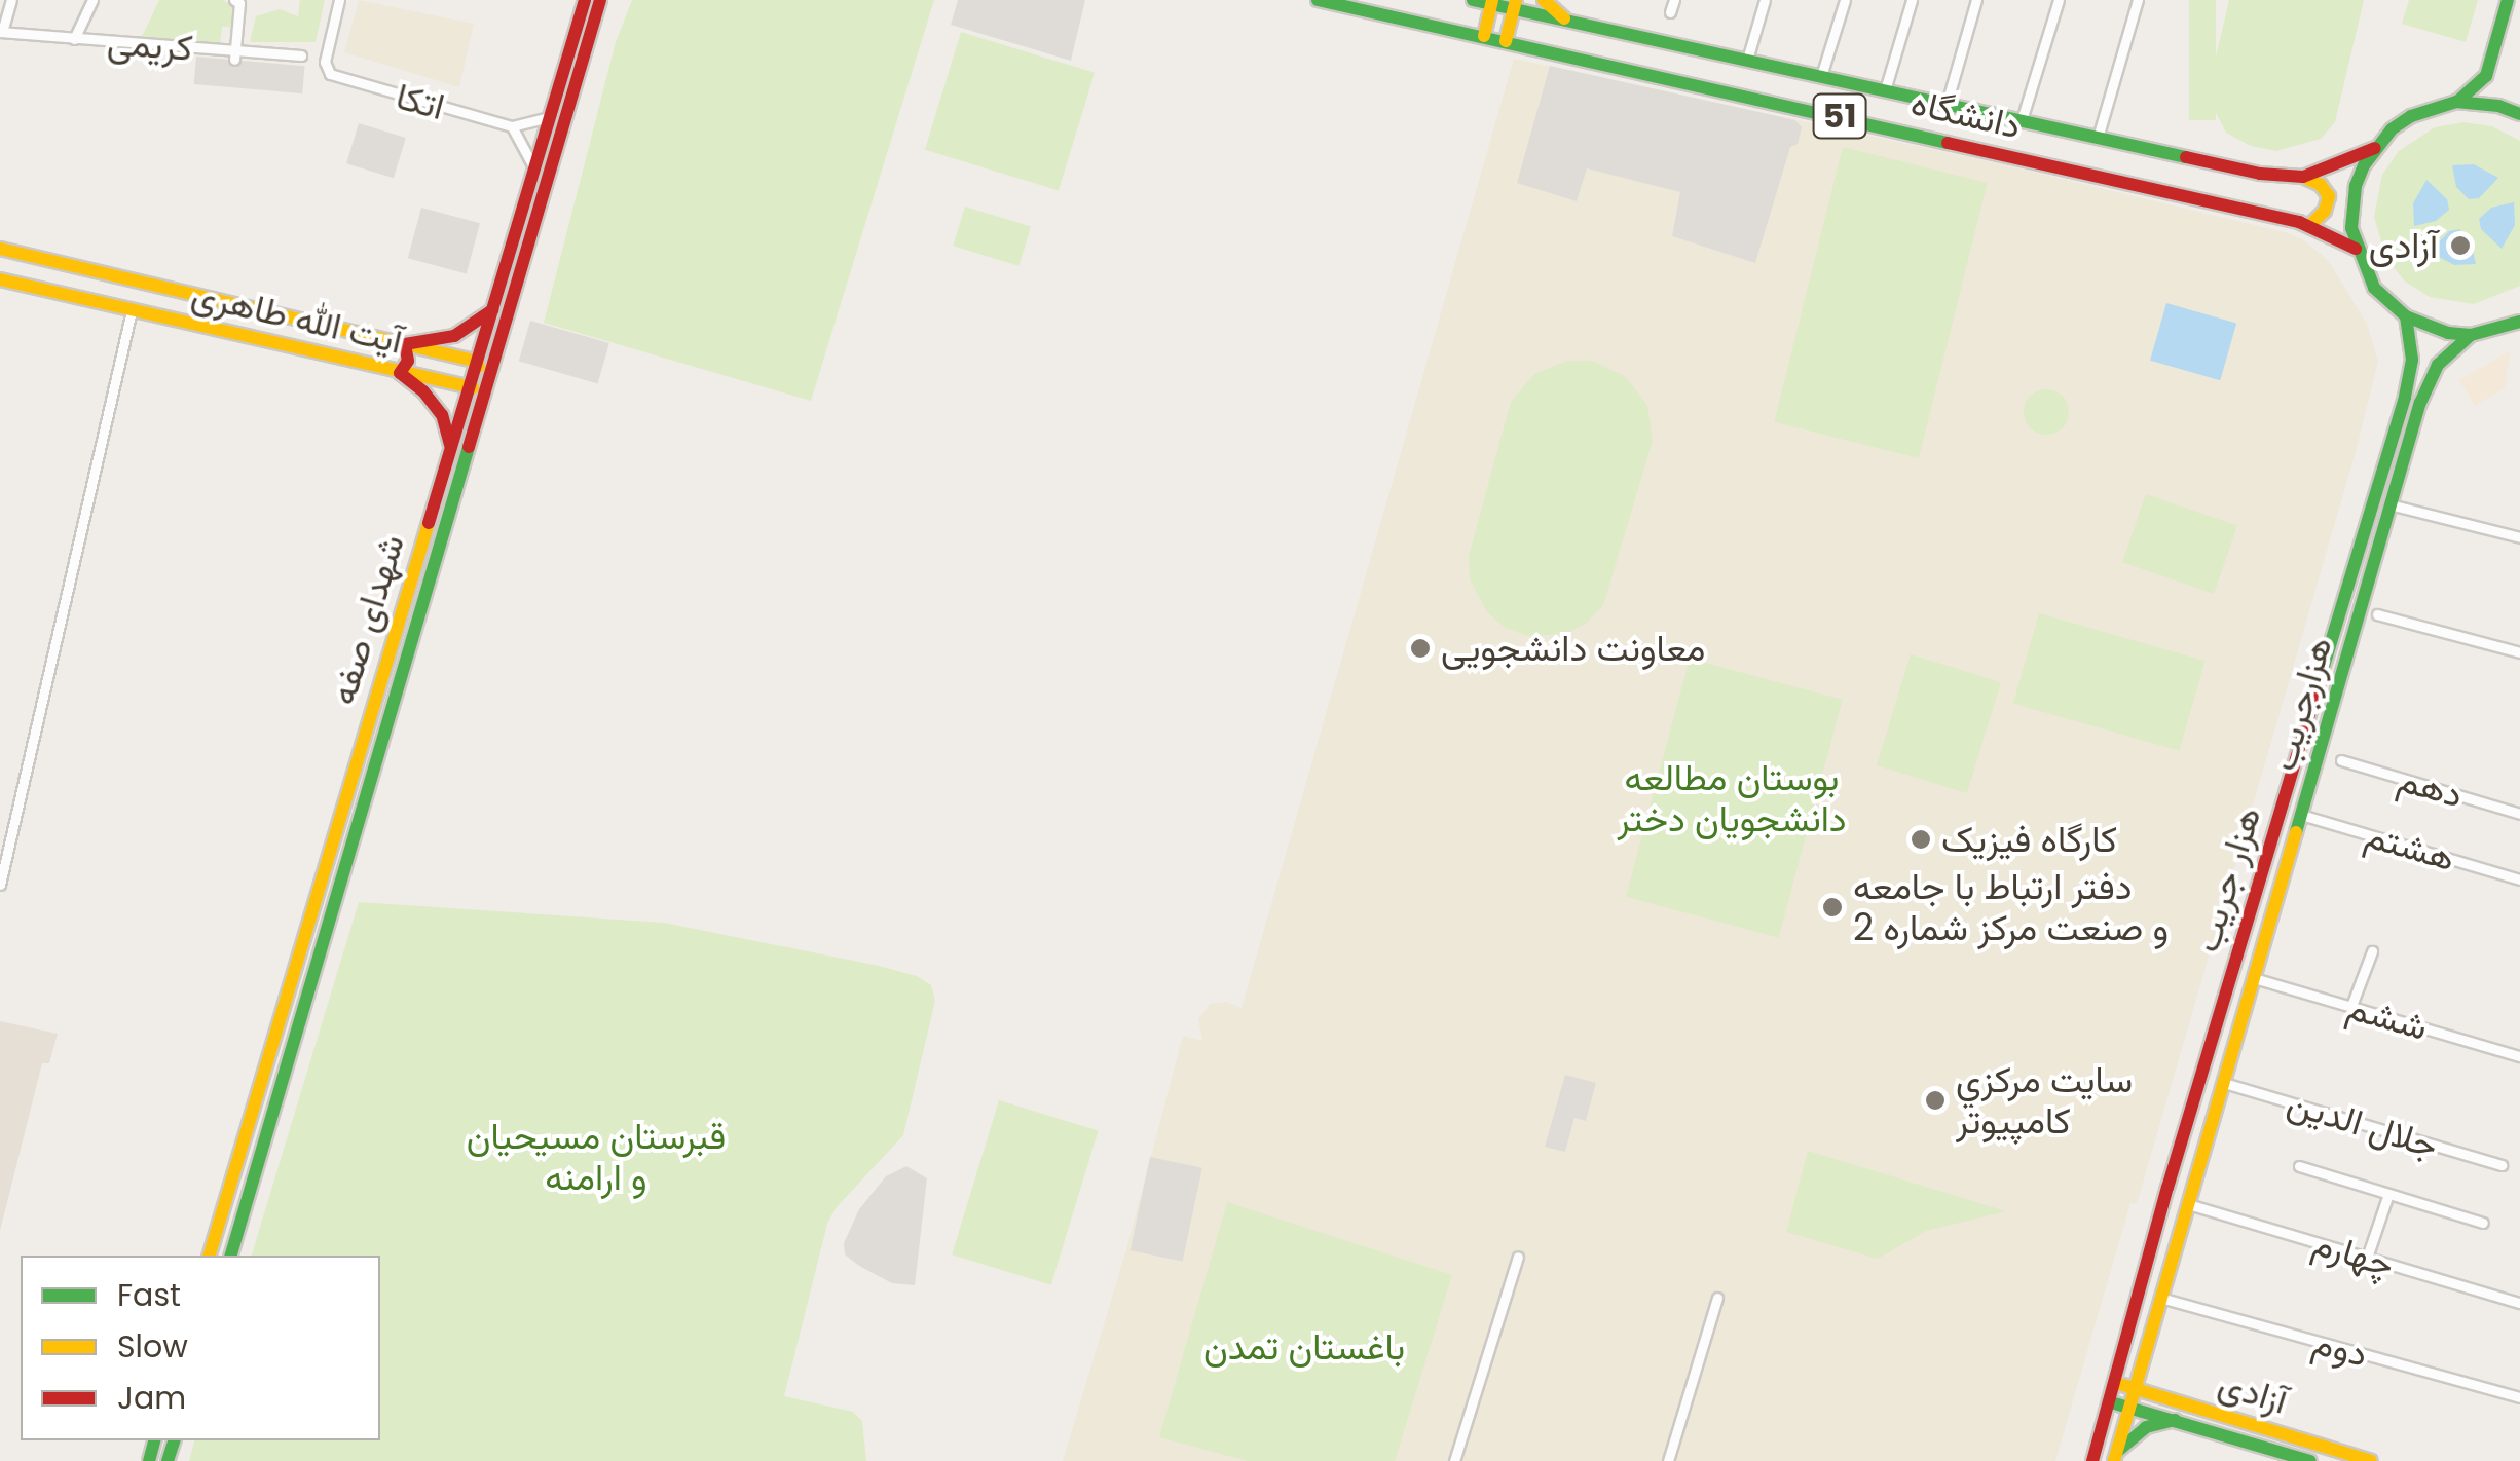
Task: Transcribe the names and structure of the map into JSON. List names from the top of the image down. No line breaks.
{"streets":{"main road":["دانشگاه","51","آیت الله طاهری","شهدای صفه","هزارجریب","هزار جریب","آزادی"],"street":["کریمی","اتکا","دهم","هشتم","ششم","جلال الدین","چهارم","دوم"]},"crossings":[["دانشگاه","51"],["آیت الله طاهری","شهدای صفه"],["هزارجریب","هشتم"],["هزارجریب","ششم"],["هزارجریب","جلال الدین"],["هزارجریب","چهارم"],["هزارجریب","دوم"],["هزارجریب","آزادی"],["هزار جریب","آزادی"]],"parks":["بوستان مطالعه دانشجویان دختر","قبرستان مسیحیان و ارامنه","باغستان تمدن"],"places":["آزادی","معاونت دانشجویی","کارگاه فیزیک","دفتر ارتباط با جامعه و صنعت مرکز شماره 2","سايت مرکزي کامپيوتر"],"legend":["Fast","Slow","Jam"]}
